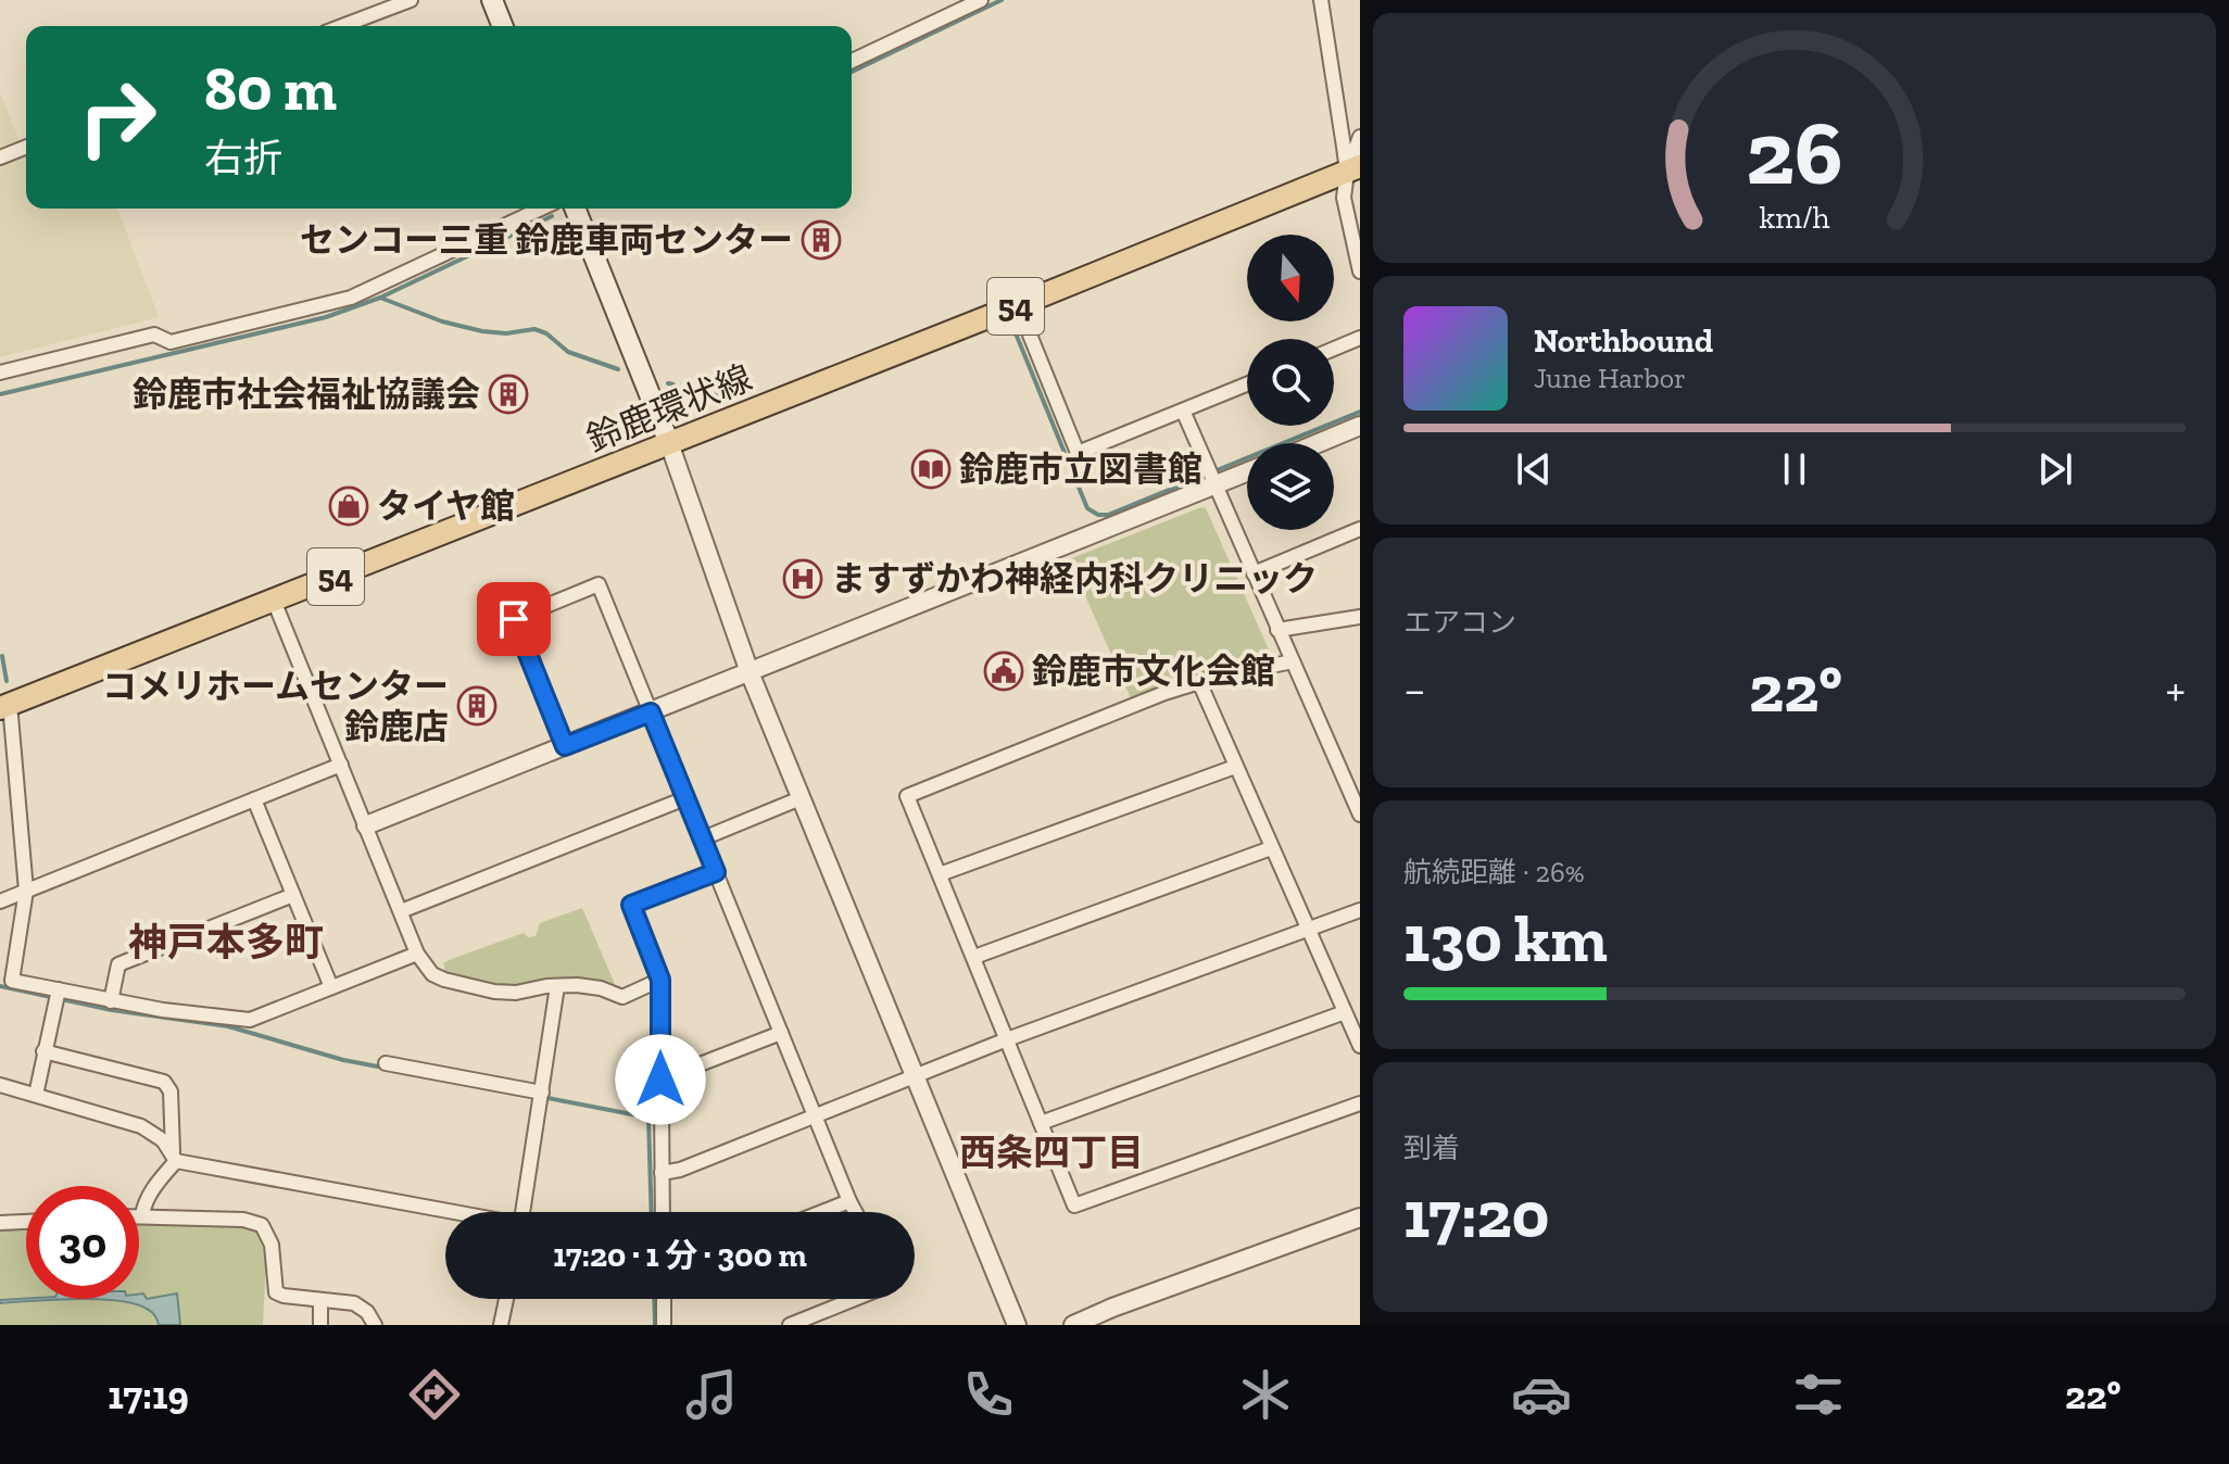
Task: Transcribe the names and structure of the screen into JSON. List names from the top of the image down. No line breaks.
{"streets":{"main road":["54","鈴鹿環状線"]},"districts":["神戸本多町","西条四丁目"],"places":{"building":["センコー三重 鈴鹿車両センター","鈴鹿市社会福祉協議会","コメリホームセンター 鈴鹿店"],"library":["鈴鹿市立図書館"],"shop":["タイヤ館"],"hospital":["ますずかわ神経内科クリニック"],"public building":["鈴鹿市文化会館"]},"north":"bottom","page":{"turn":["80 m","右折"],"song":["Northbound","June Harbor"],"tile":["エアコン",["航続距離 · 26%","130 km"],["到着","17:20"]],"heat":["−","22°","+"],"limit":"30","trip":"17:20 · 1 分 · 300 m","tabs":["17:19","22°"],"gauge":["26","km/h"]}}
